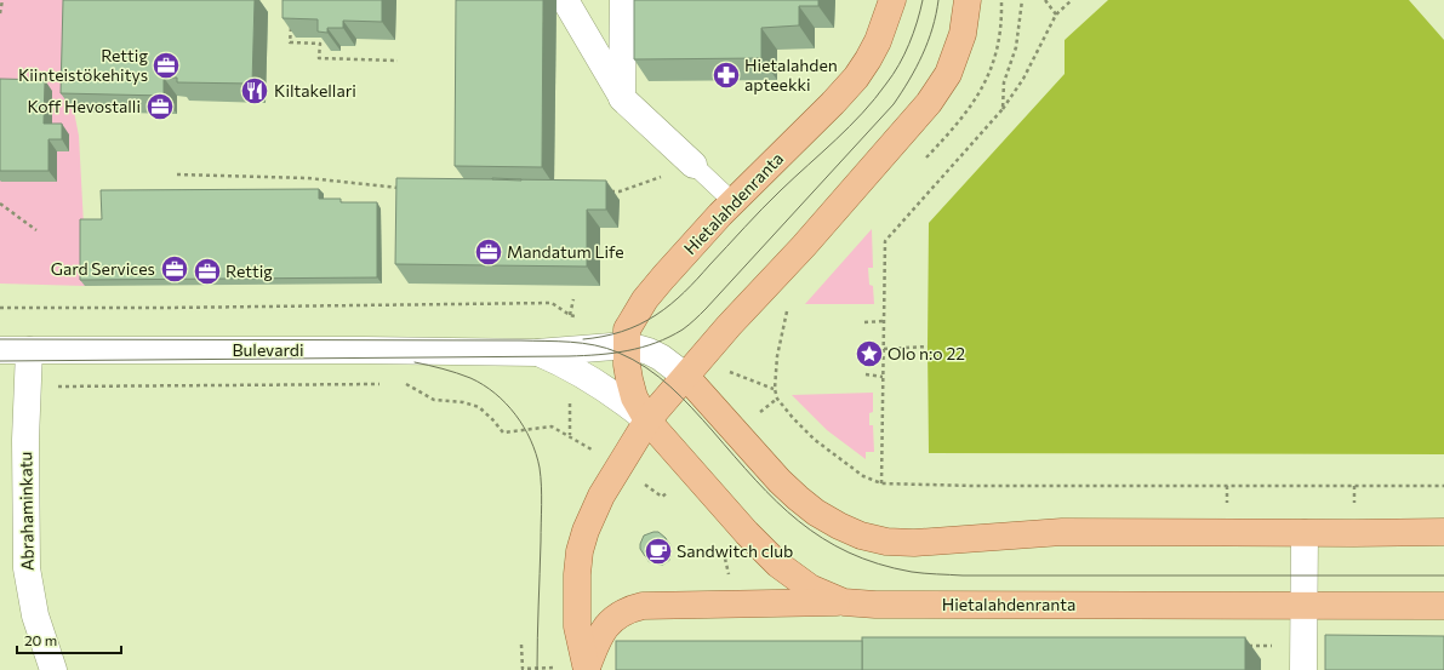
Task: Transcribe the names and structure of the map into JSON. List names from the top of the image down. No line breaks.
{"streets":{"main road":["Hietalahdenranta"],"street":["Bulevardi","Abrahaminkatu"]},"crossings":[["Hietalahdenranta","Bulevardi"],["Bulevardi","Abrahaminkatu"]],"places":{"office":["Rettig Kiinteistökehitys","Koff Hevostalli","Mandatum Life","Gard Services","Rettig"],"pharmacy":["Hietalahden apteekki"],"restaurant":["Kiltakellari"],"place":["Olo n:o 22"],"cafe":["Sandwitch club"]},"scale_bar":"20 m"}
